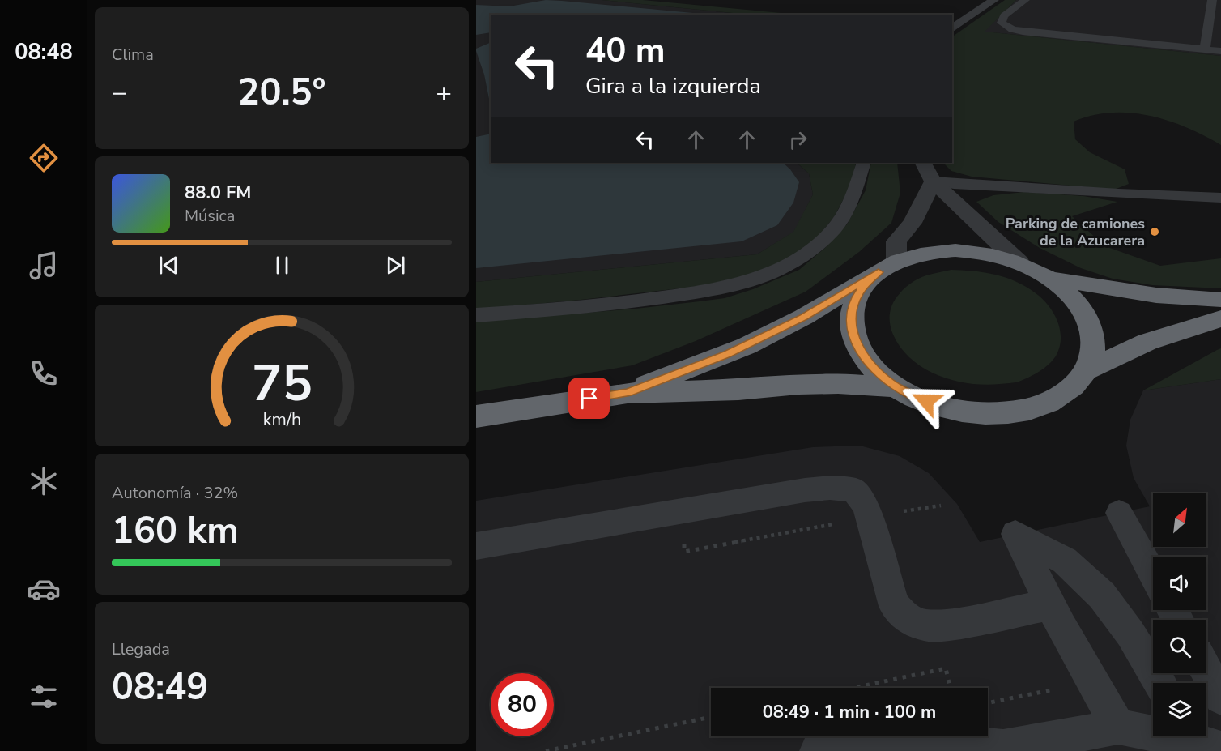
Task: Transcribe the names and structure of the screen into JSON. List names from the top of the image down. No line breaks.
{"places":["Parking de camiones de la Azucarera"],"north":"top right","page":{"tabs":"08:48","tile":["Clima",["Autonomía · 32%","160 km"],["Llegada","08:49"]],"turn":["40 m","Gira a la izquierda"],"heat":["−","20.5°","+"],"song":["88.0 FM","Música"],"limit":"80","trip":"08:49 · 1 min · 100 m","gauge":["75","km/h"]}}
